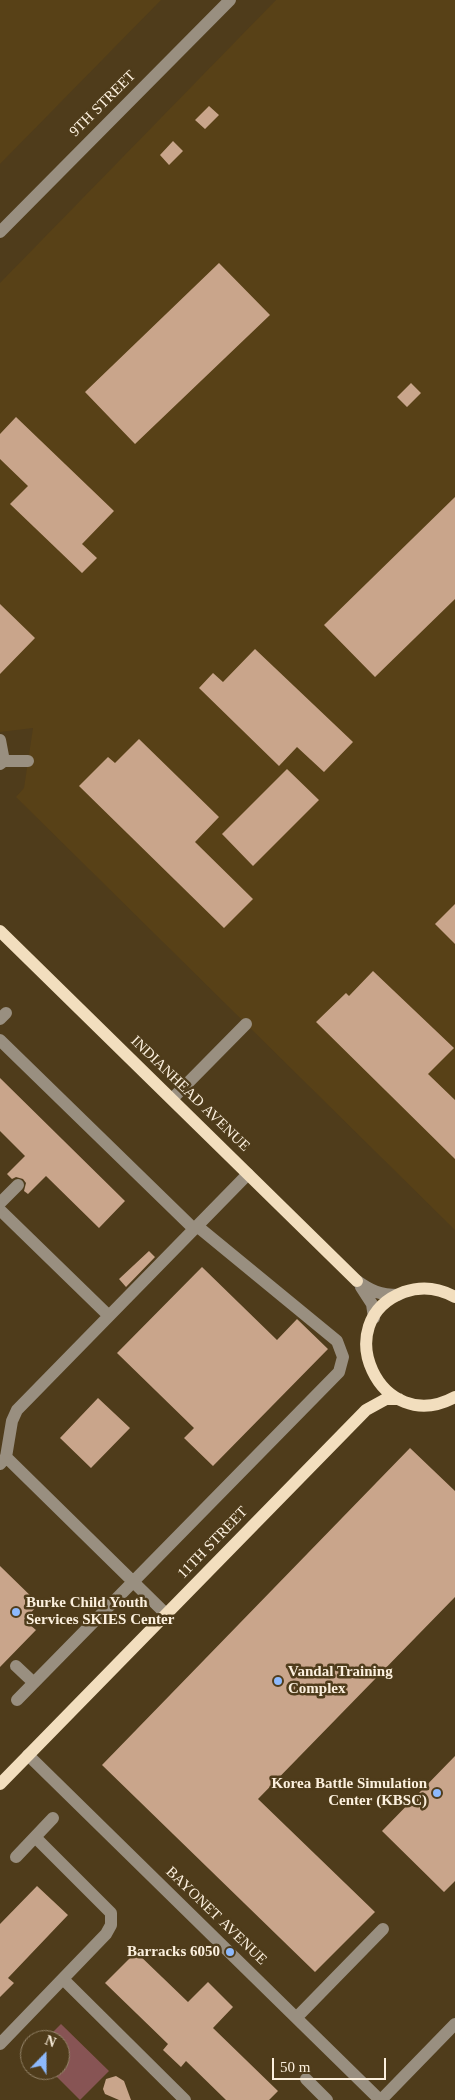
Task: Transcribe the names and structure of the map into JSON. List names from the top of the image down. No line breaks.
{"streets":{"main road":["INDIANHEAD AVENUE","11TH STREET"],"street":["9TH STREET","BAYONET AVENUE"]},"crossings":[["11TH STREET","BAYONET AVENUE"]],"places":["Burke Child Youth Services SKIES Center","Vandal Training Complex","Korea Battle Simulation Center (KBSC)","Barracks 6050"],"scale_bar":"50 m","north":"top"}
